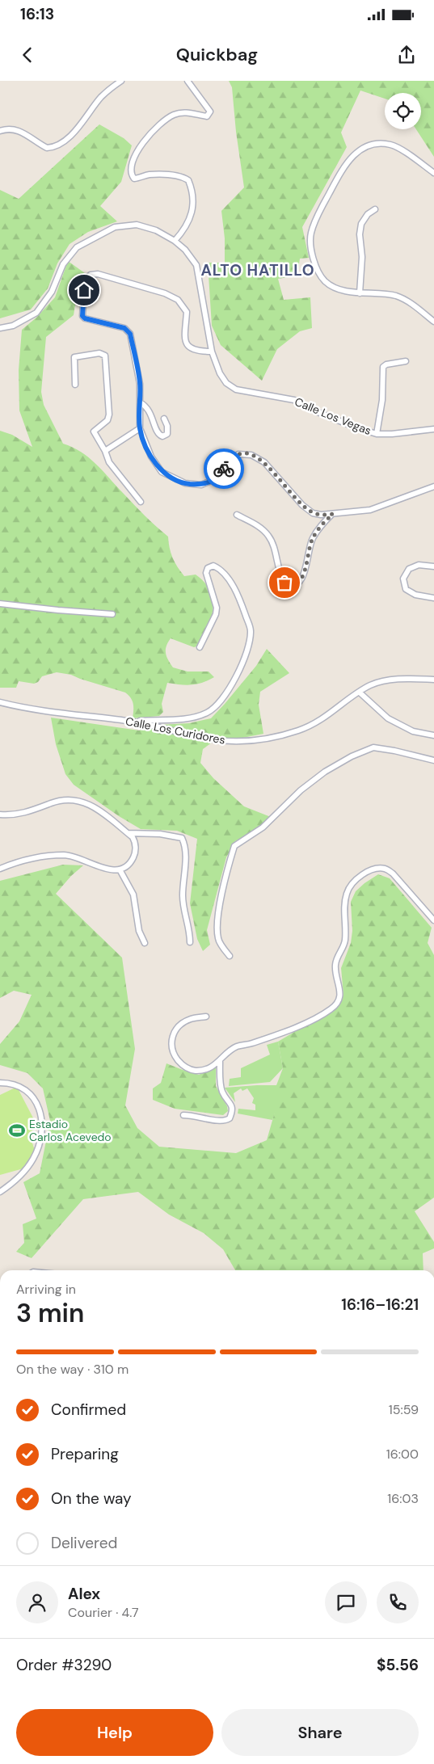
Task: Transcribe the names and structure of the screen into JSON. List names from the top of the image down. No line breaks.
{"streets":{"street":["Calle Los Vegas","Calle Los Curidores"]},"districts":["ALTO HATILLO"],"places":{"sports":["Estadio Carlos Acevedo"]},"page":{"status":"16:13","header":"Quickbag","heading":["3 min","Arriving in","16:16–16:21"],"panel":["Alex","Courier · 4.7","Order #3290","$5.56"],"bar":"On the way · 310 m","list":[["Confirmed","15:59"],["Preparing","16:00"],["On the way","16:03"],"Delivered"],"buttons":["Help","Share"]}}
